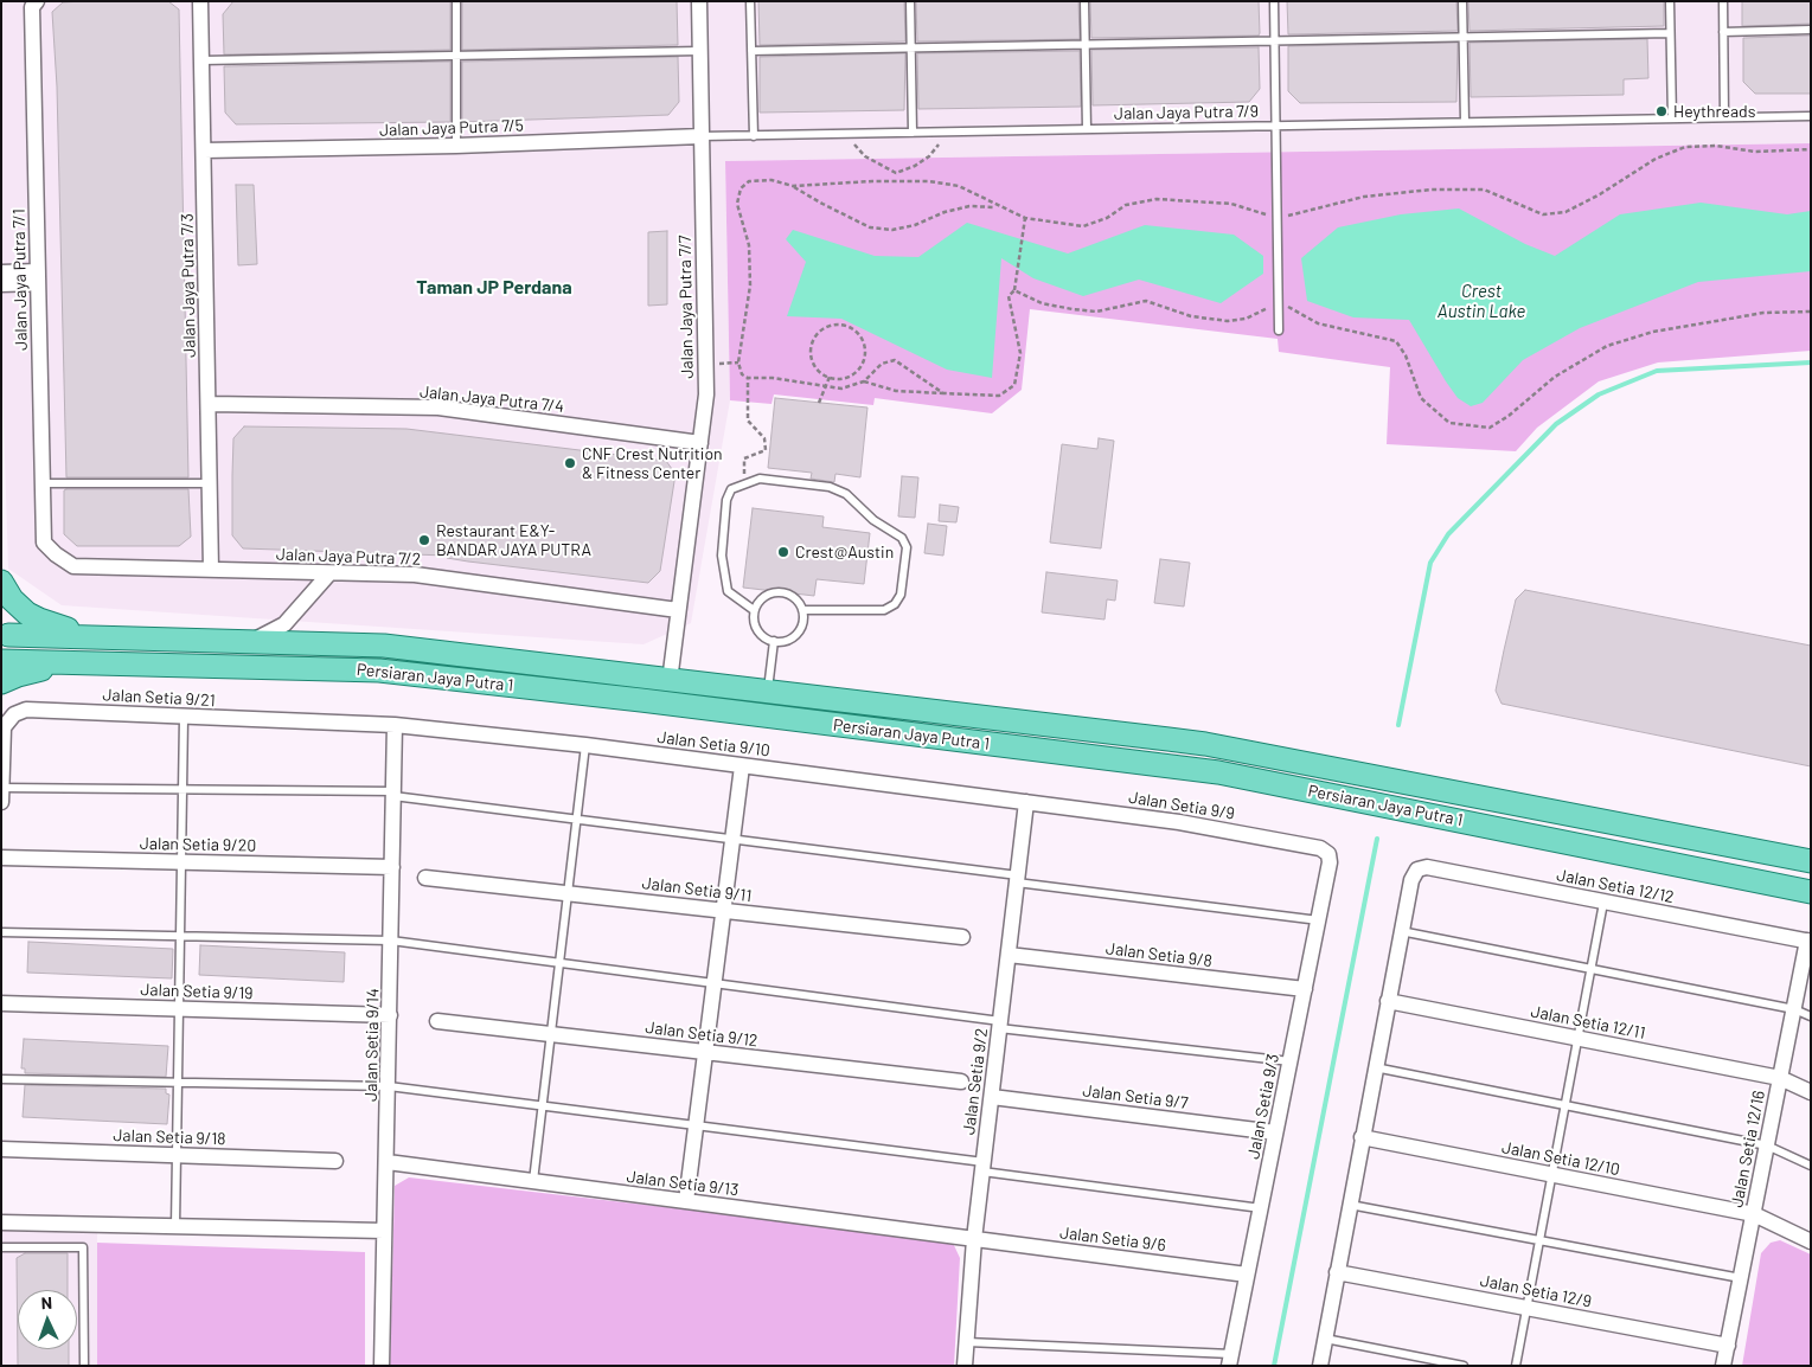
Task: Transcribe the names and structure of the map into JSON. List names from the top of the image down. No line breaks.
{"streets":{"main road":["Persiaran Jaya Putra 1"],"street":["Jalan Jaya Putra 7/5","Jalan Jaya Putra 7/1","Jalan Jaya Putra 7/3","Jalan Jaya Putra 7/7","Jalan Jaya Putra 7/4","Jalan Jaya Putra 7/2","Jalan Setia 9/21","Jalan Setia 9/10","Jalan Setia 9/9","Jalan Setia 9/20","Jalan Setia 12/12","Jalan Setia 9/11","Jalan Setia 9/8","Jalan Setia 9/19","Jalan Setia 12/11","Jalan Setia 9/12","Jalan Setia 9/14","Jalan Setia 9/2","Jalan Setia 9/7","Jalan Setia 9/3","Jalan Setia 9/18","Jalan Setia 12/16","Jalan Setia 12/10","Jalan Setia 9/13","Jalan Setia 9/6","Jalan Setia 12/9"],"lane":["Jalan Jaya Putra 7/9"]},"crossings":[["Jalan Jaya Putra 7/9","Jalan Jaya Putra 7/5"],["Jalan Jaya Putra 7/9","Jalan Jaya Putra 7/7"],["Jalan Jaya Putra 7/5","Jalan Jaya Putra 7/3"],["Jalan Jaya Putra 7/5","Jalan Jaya Putra 7/7"],["Jalan Jaya Putra 7/1","Jalan Jaya Putra 7/2"],["Jalan Jaya Putra 7/3","Jalan Jaya Putra 7/4"],["Jalan Jaya Putra 7/3","Jalan Jaya Putra 7/2"],["Jalan Jaya Putra 7/7","Jalan Jaya Putra 7/4"],["Jalan Jaya Putra 7/7","Jalan Jaya Putra 7/2"],["Jalan Jaya Putra 7/7","Persiaran Jaya Putra 1"],["Jalan Setia 9/21","Jalan Setia 9/10"],["Jalan Setia 9/21","Jalan Setia 9/14"],["Jalan Setia 9/10","Jalan Setia 9/9"],["Jalan Setia 9/10","Jalan Setia 9/14"],["Jalan Setia 9/10","Jalan Setia 9/2"],["Jalan Setia 9/9","Jalan Setia 9/2"],["Jalan Setia 9/9","Jalan Setia 9/3"],["Jalan Setia 9/20","Jalan Setia 9/14"],["Jalan Setia 12/12","Jalan Setia 12/16"],["Jalan Setia 9/8","Jalan Setia 9/2"],["Jalan Setia 9/8","Jalan Setia 9/3"],["Jalan Setia 9/19","Jalan Setia 9/14"],["Jalan Setia 12/11","Jalan Setia 12/16"],["Jalan Setia 9/14","Jalan Setia 9/13"],["Jalan Setia 9/2","Jalan Setia 9/7"],["Jalan Setia 9/2","Jalan Setia 9/13"],["Jalan Setia 9/2","Jalan Setia 9/6"],["Jalan Setia 9/7","Jalan Setia 9/3"],["Jalan Setia 9/3","Jalan Setia 9/6"],["Jalan Setia 12/16","Jalan Setia 12/10"],["Jalan Setia 12/16","Jalan Setia 12/9"],["Jalan Setia 9/13","Jalan Setia 9/6"]],"districts":["Taman JP Perdana"],"water":["Crest Austin Lake"],"places":["Heythreads","CNF Crest Nutrition & Fitness Center","Restaurant E&Y- BANDAR JAYA PUTRA","Crest@Austin"],"north":"top"}
